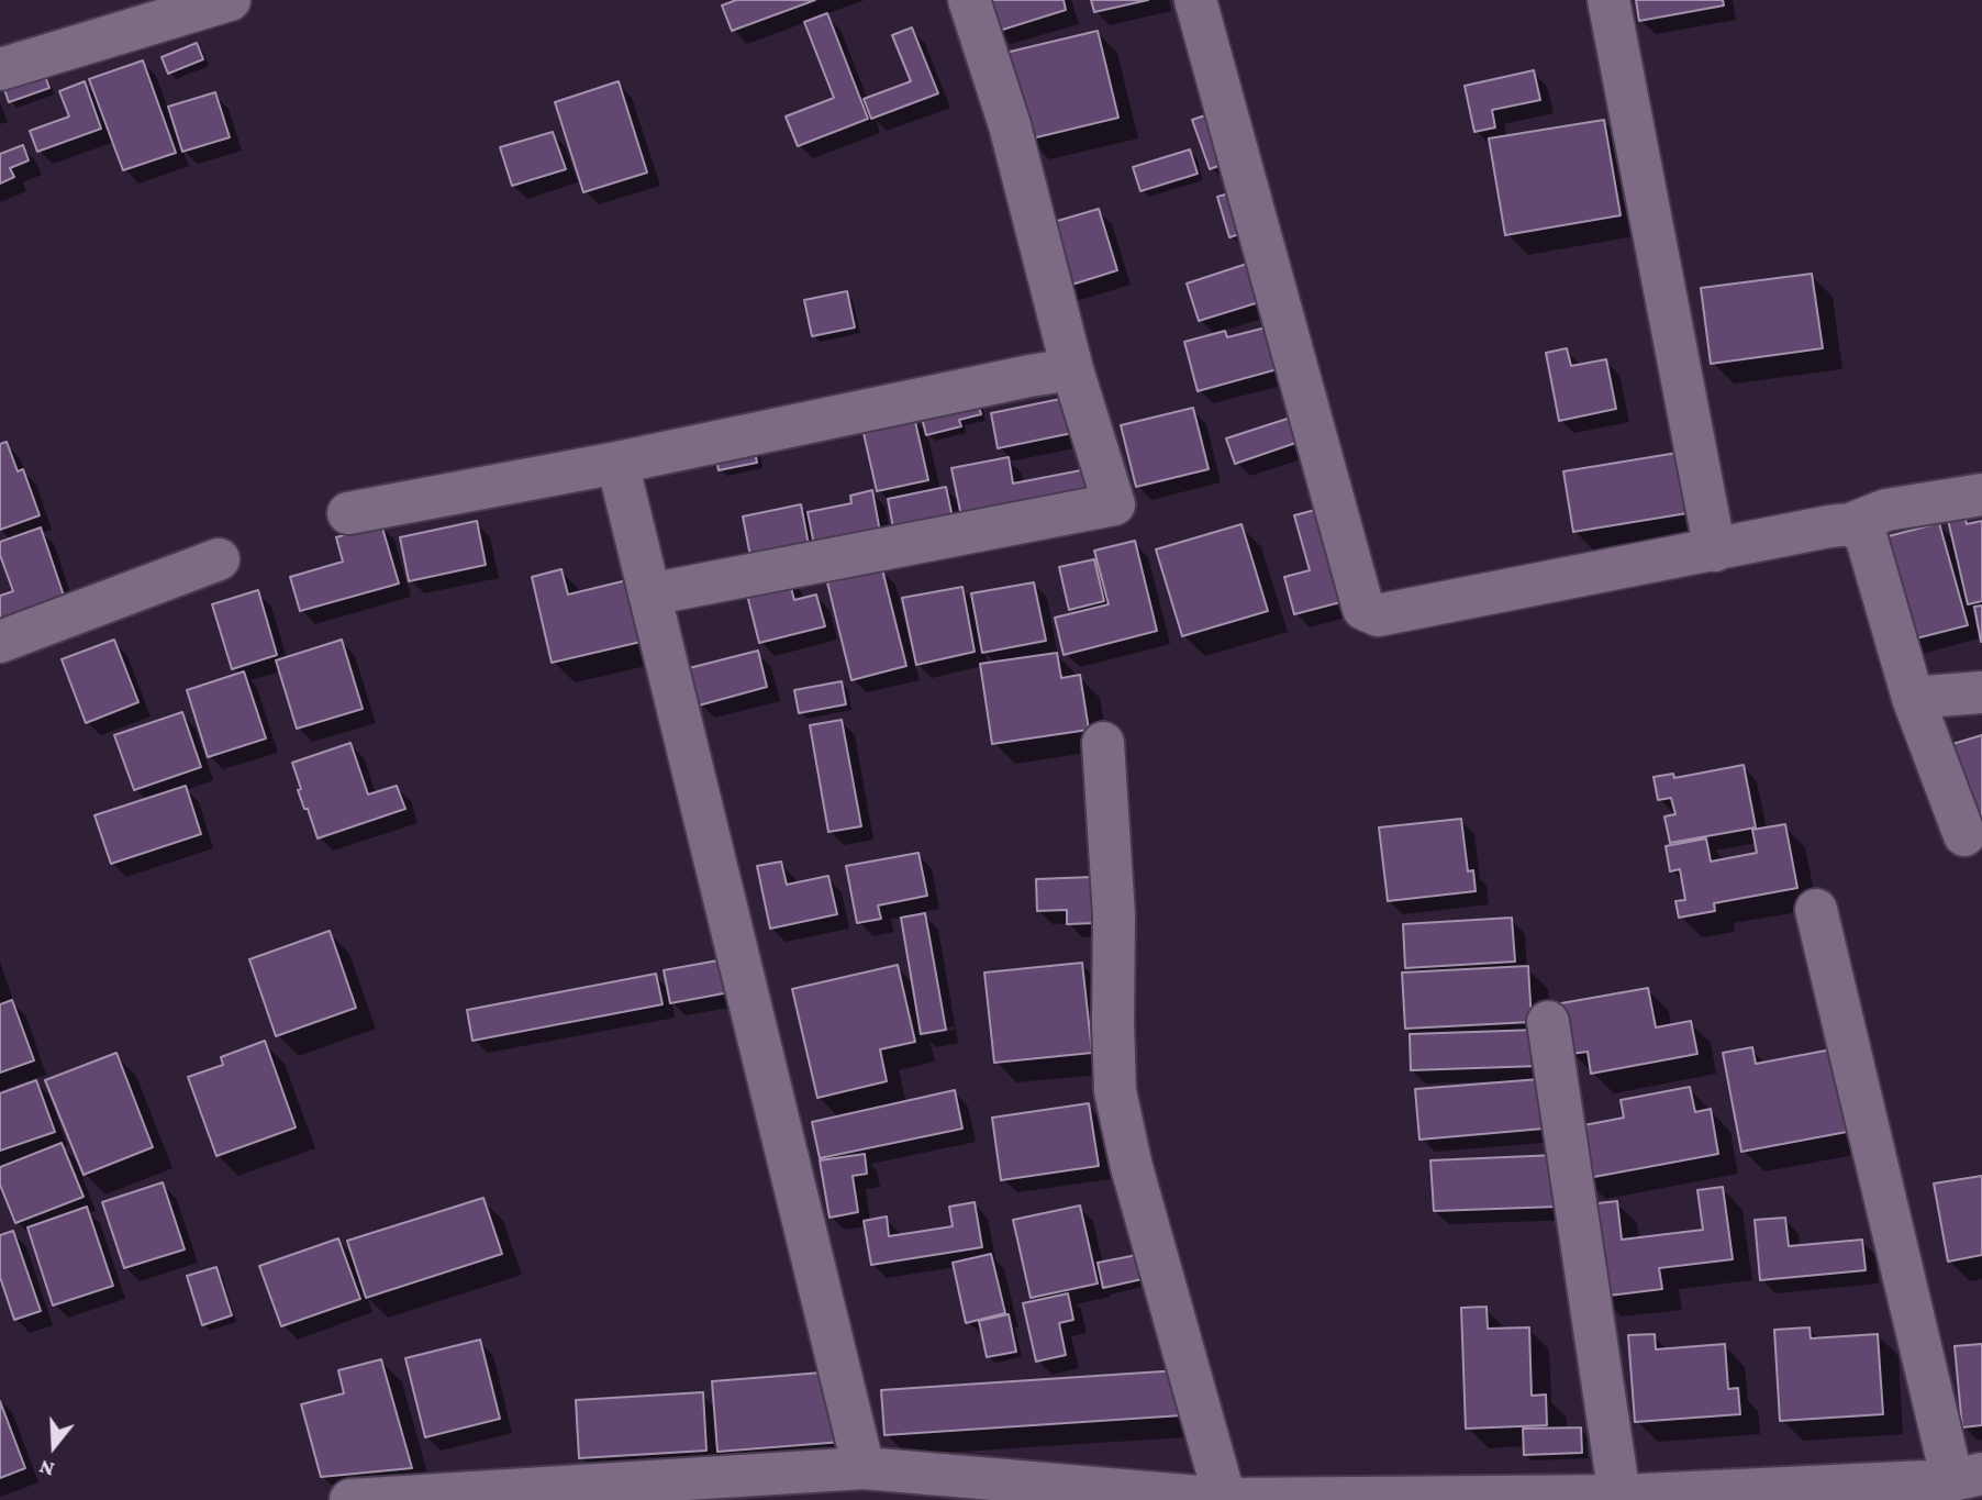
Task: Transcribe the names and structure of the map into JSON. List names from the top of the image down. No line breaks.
{"north":"bottom"}
